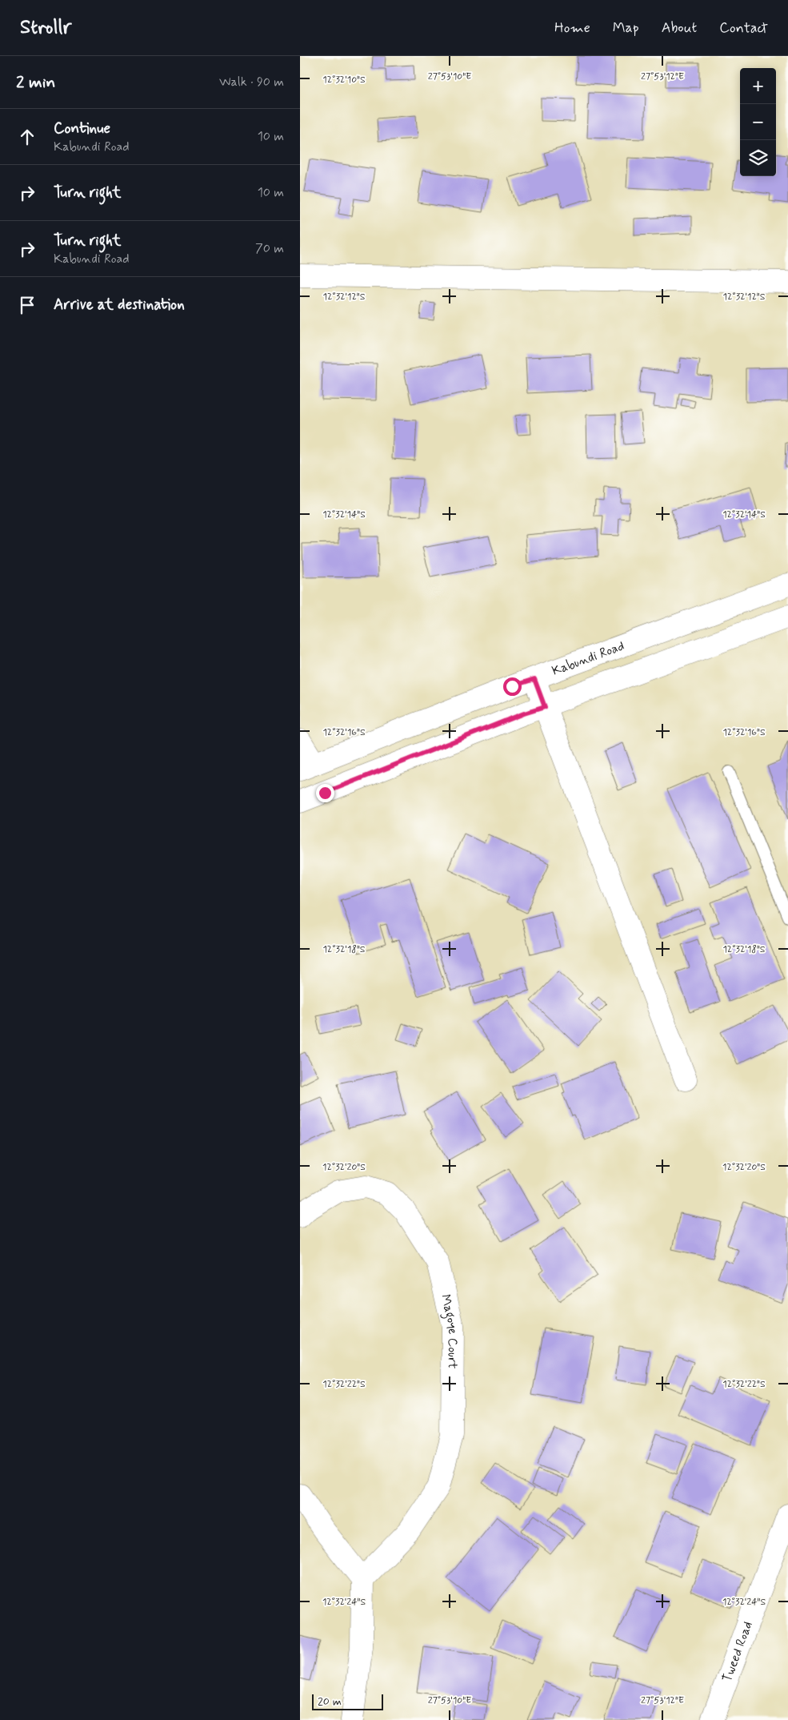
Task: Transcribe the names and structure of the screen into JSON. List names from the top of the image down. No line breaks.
{"streets":{"street":["Kabundi Road","Magoye Court","Tweed Road"]},"scale_bar":"20 m","page":{"header":"Strollr","nav":["Home","Map","About","Contact"],"heading":["2 min","Walk · 90 m"],"map_buttons":["+","−"],"list":[["Continue","Kabundi Road","10 m"],["Turn right","10 m"],["Turn right","Kabundi Road","70 m"],"Arrive at destination"],"scale":"20 m"},"coordinates":["27°53'10\"E","27°53'12\"E","12°32'10\"S","12°32'12\"S","12°32'14\"S","12°32'16\"S","12°32'18\"S","12°32'20\"S","12°32'22\"S","12°32'24\"S"]}
